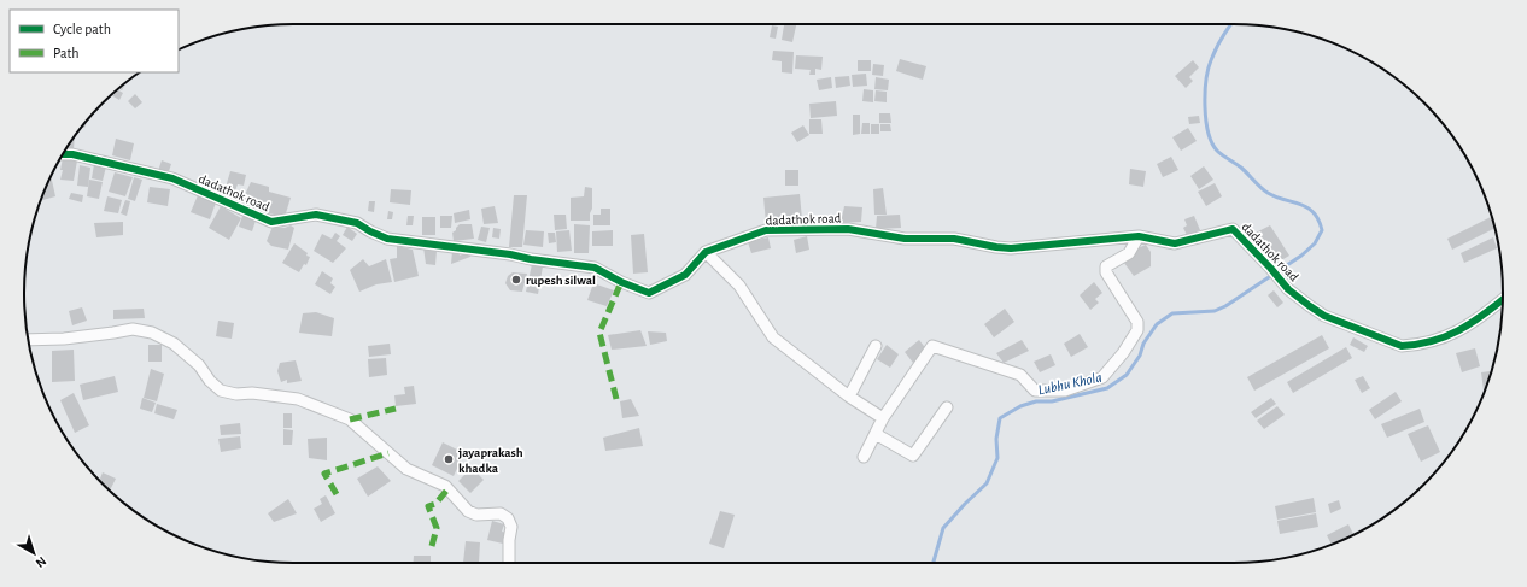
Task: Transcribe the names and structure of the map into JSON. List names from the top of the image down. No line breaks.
{"streets":{"street":["dadathok road"]},"water":["Lubhu Khola"],"places":["rupesh silwal","jayaprakash khadka"],"legend":["Cycle path","Path"],"north":"bottom right"}
